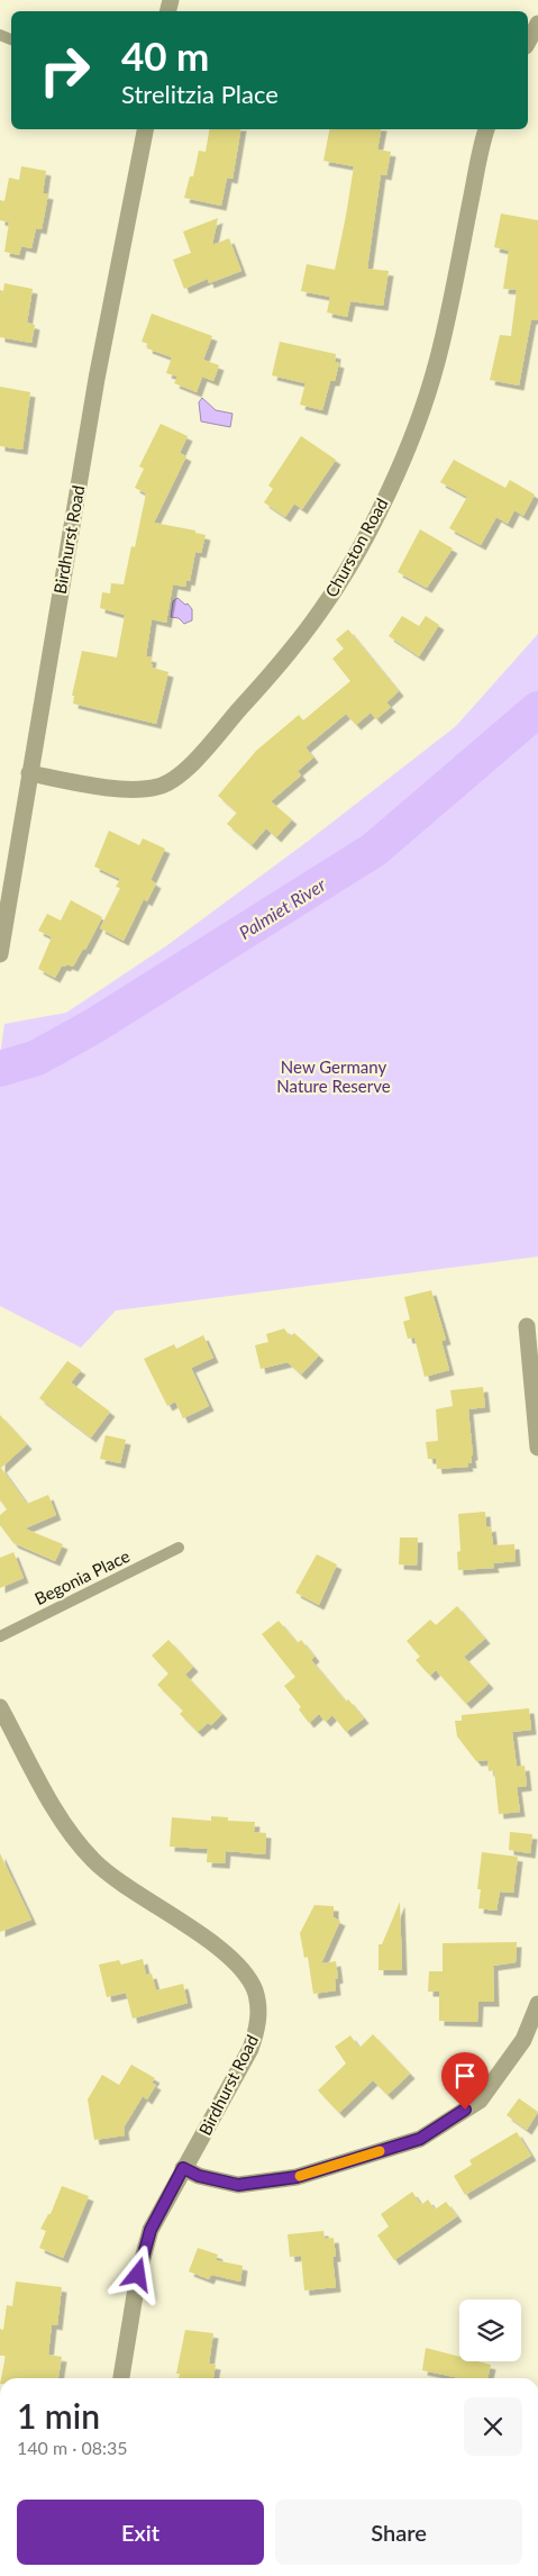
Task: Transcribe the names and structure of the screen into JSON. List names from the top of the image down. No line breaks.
{"streets":{"street":["Birdhurst Road","Churston Road"],"lane":["Begonia Place"]},"crossings":[["Birdhurst Road","Churston Road"]],"water":["Palmiet River"],"parks":["New Germany Nature Reserve"],"page":{"turn":["40 m","Strelitzia Place"],"heading":["1 min","140 m · 08:35"],"buttons":["Exit","Share"]}}
